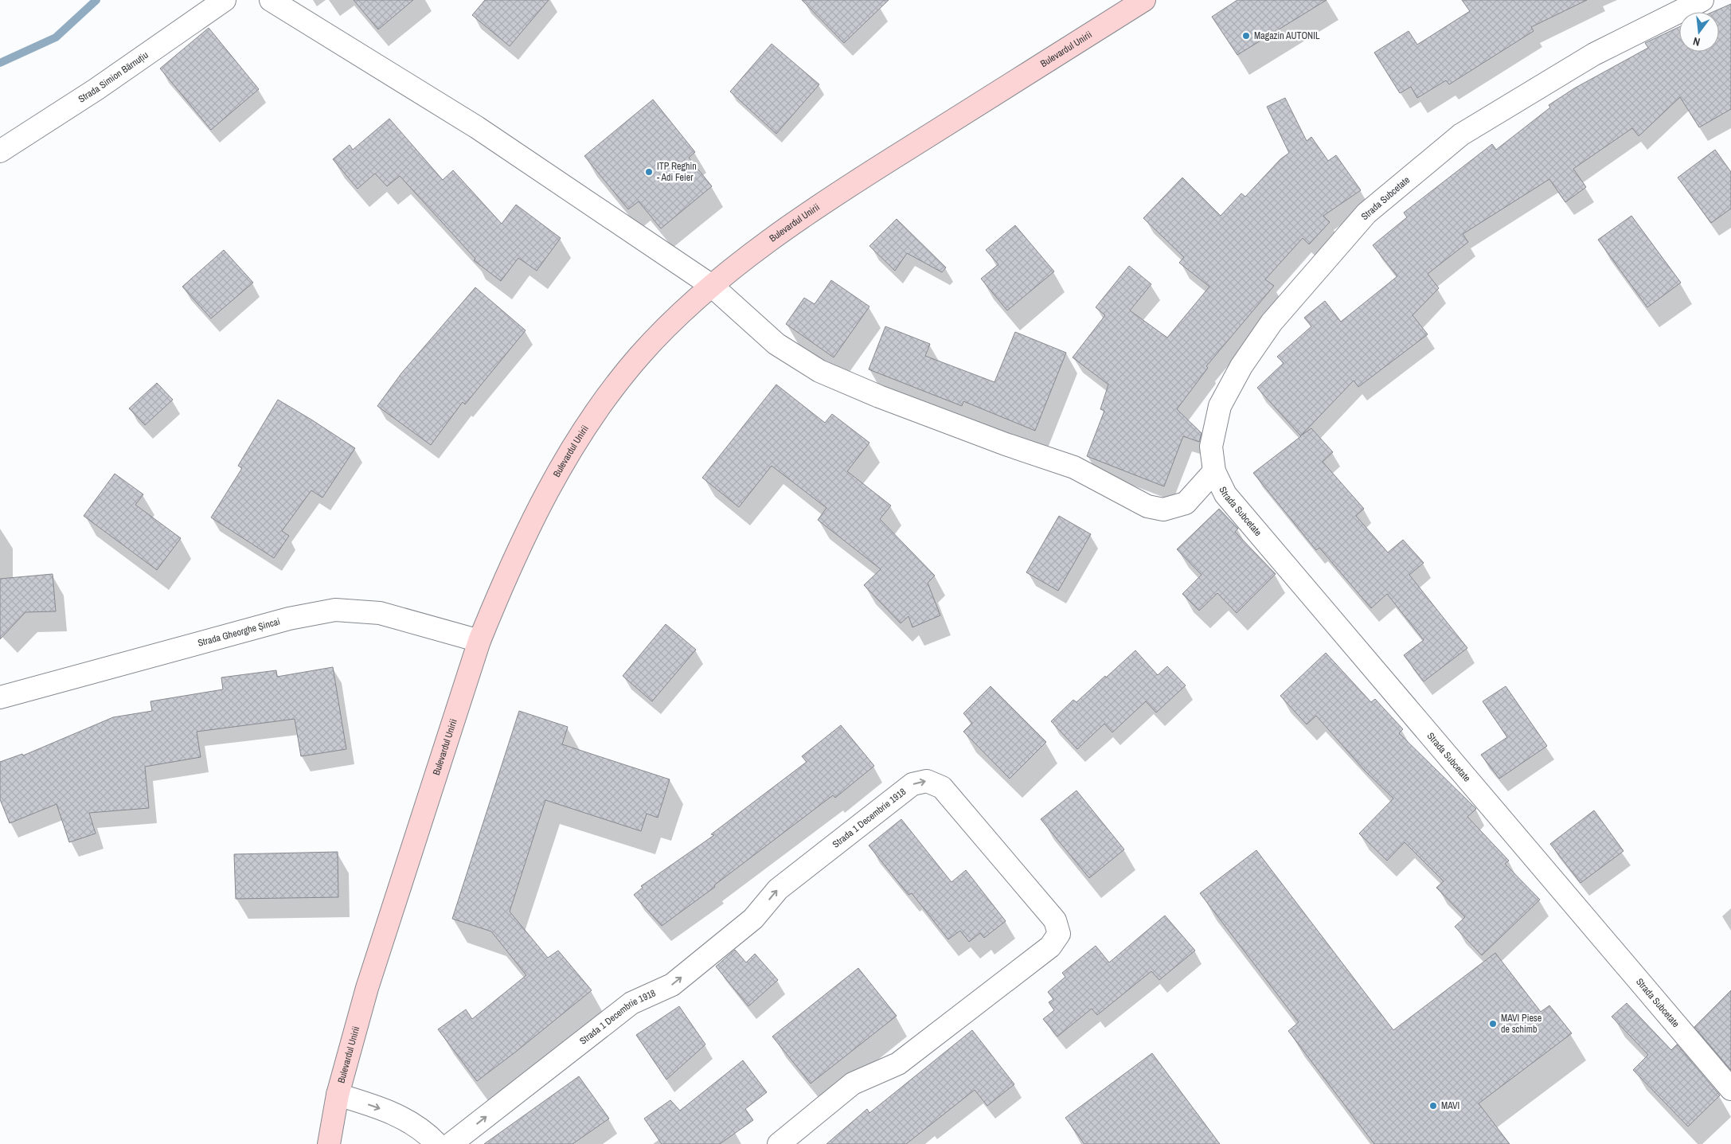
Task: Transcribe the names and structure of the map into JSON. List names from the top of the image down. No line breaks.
{"streets":{"main road":["Bulevardul Unirii"],"street":["Strada Simion Bărnuțiu","Strada Subcetate","Strada Gheorghe Șincai","Strada 1 Decembrie 1918"]},"crossings":[["Bulevardul Unirii","Strada Gheorghe Șincai"]],"places":["Magazin AUTONIL","ITP Reghin - Adi Feier","MAVI Piese de schimb","MAVI"],"north":"bottom"}
